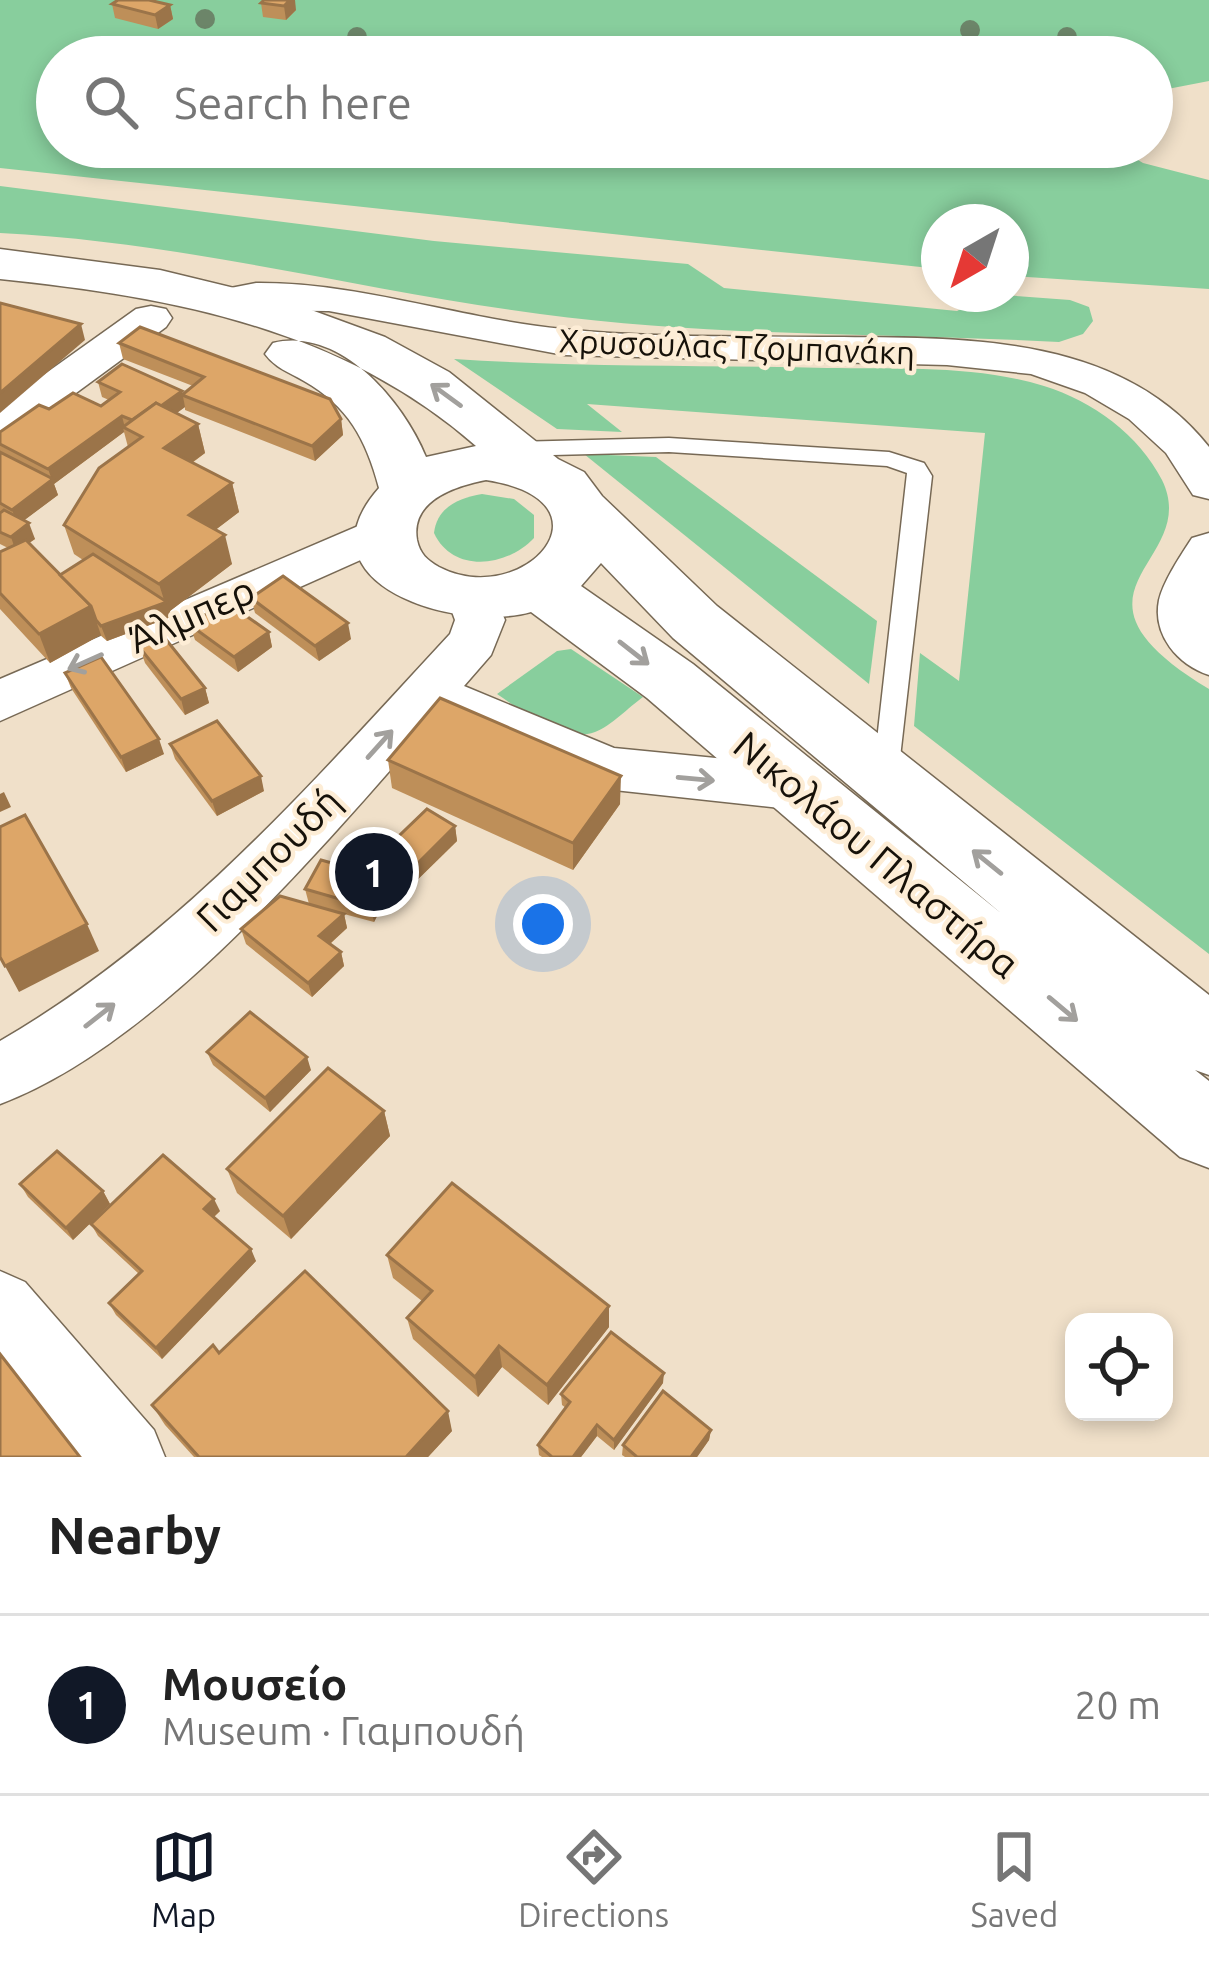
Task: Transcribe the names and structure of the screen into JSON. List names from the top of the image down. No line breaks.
{"streets":{"main road":["Νικολάου Πλαστήρα"],"street":["Χρυσούλας Τζομπανάκη","Άλμπερ","Γιαμπουδή"]},"crossings":[["Χρυσούλας Τζομπανάκη","Νικολάου Πλαστήρα"],["Άλμπερ","Νικολάου Πλαστήρα"],["Άλμπερ","Γιαμπουδή"],["Νικολάου Πλαστήρα","Γιαμπουδή"]],"one_way":["Γιαμπουδή"],"north":"bottom left","page":{"search":"Search here","pins":"1","heading":"Nearby","list":[{"mark":"1","name":"Μουσείο","note":"Museum · Γιαμπουδή","value":"20 m"}],"nav":["Map","Directions","Saved"]}}
